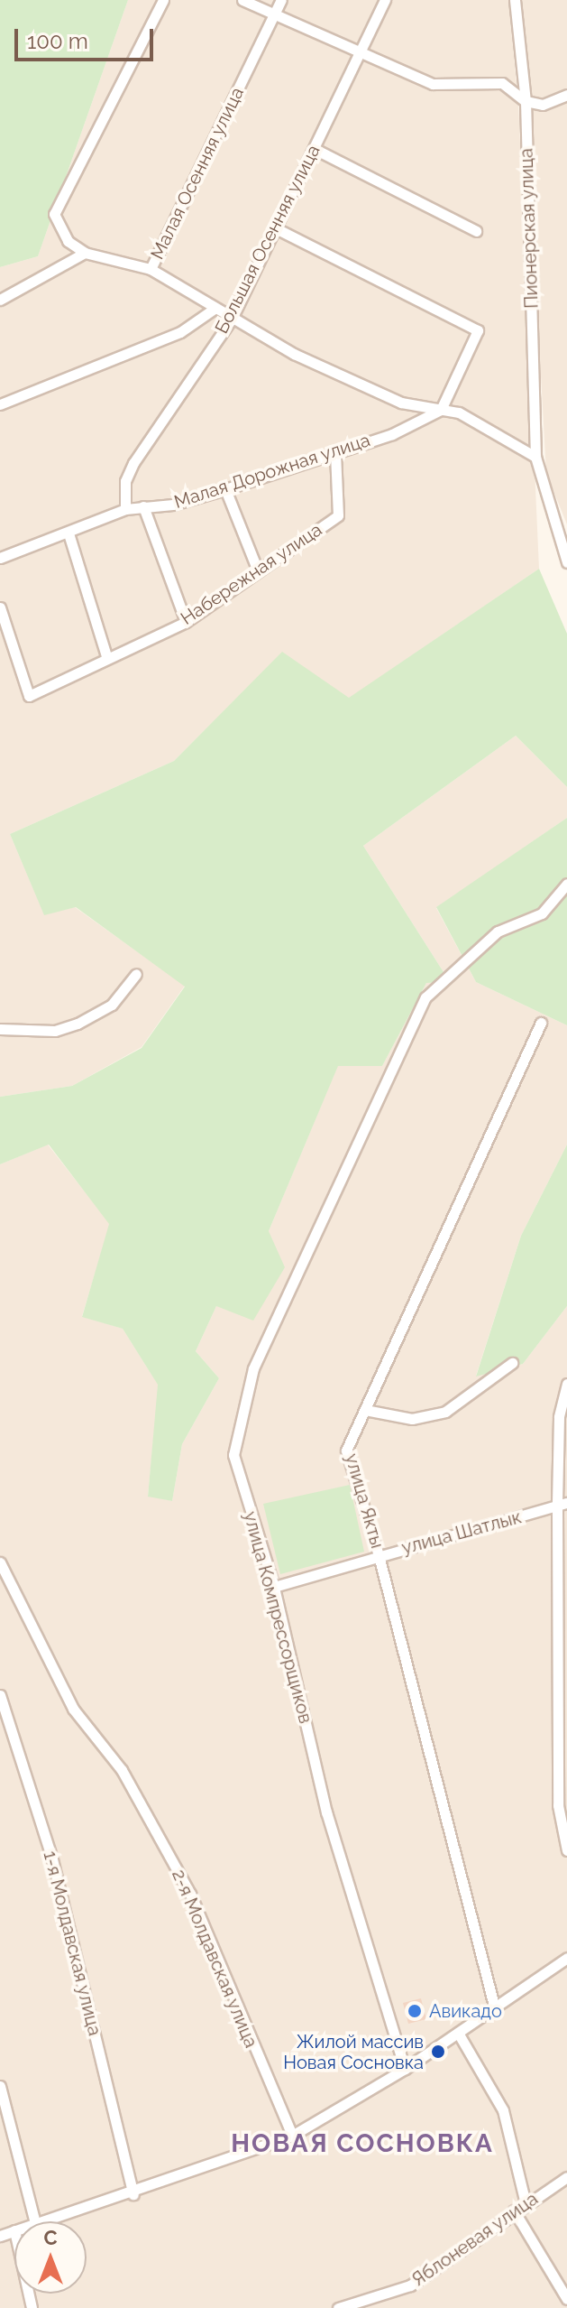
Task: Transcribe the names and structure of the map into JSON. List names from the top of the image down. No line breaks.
{"streets":{"street":["Малая Осенняя улица","Пионерская улица","Большая Осенняя улица","Малая Дорожная улица","Набережная улица","улица Якты","улица Шатлык","улица Компрессорщиков","1-я Молдавская улица","2-я Молдавская улица","Яблоневая улица"]},"crossings":[["Большая Осенняя улица","Малая Дорожная улица"],["Малая Дорожная улица","Набережная улица"],["улица Якты","улица Шатлык"],["улица Шатлык","улица Компрессорщиков"]],"districts":["НОВАЯ СОСНОВКА"],"places":["Авикадо","Жилой массив Новая Сосновка"],"scale_bar":"100 m","north":"top"}
